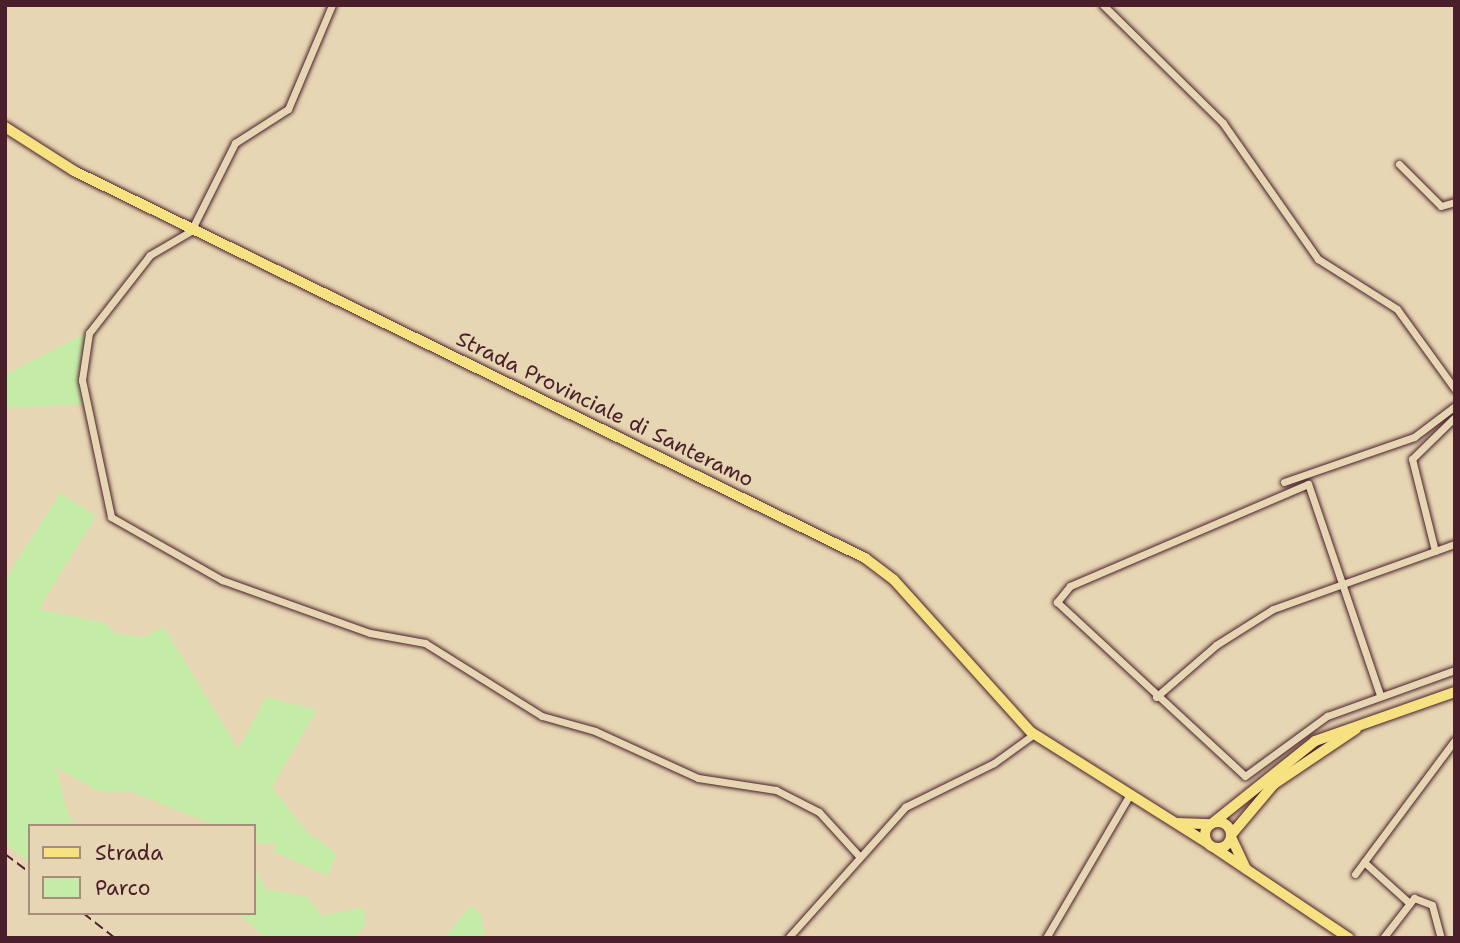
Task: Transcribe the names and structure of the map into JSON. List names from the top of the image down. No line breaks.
{"streets":{"main road":["Strada Provinciale di Santeramo"]},"legend":["Strada","Parco"]}
